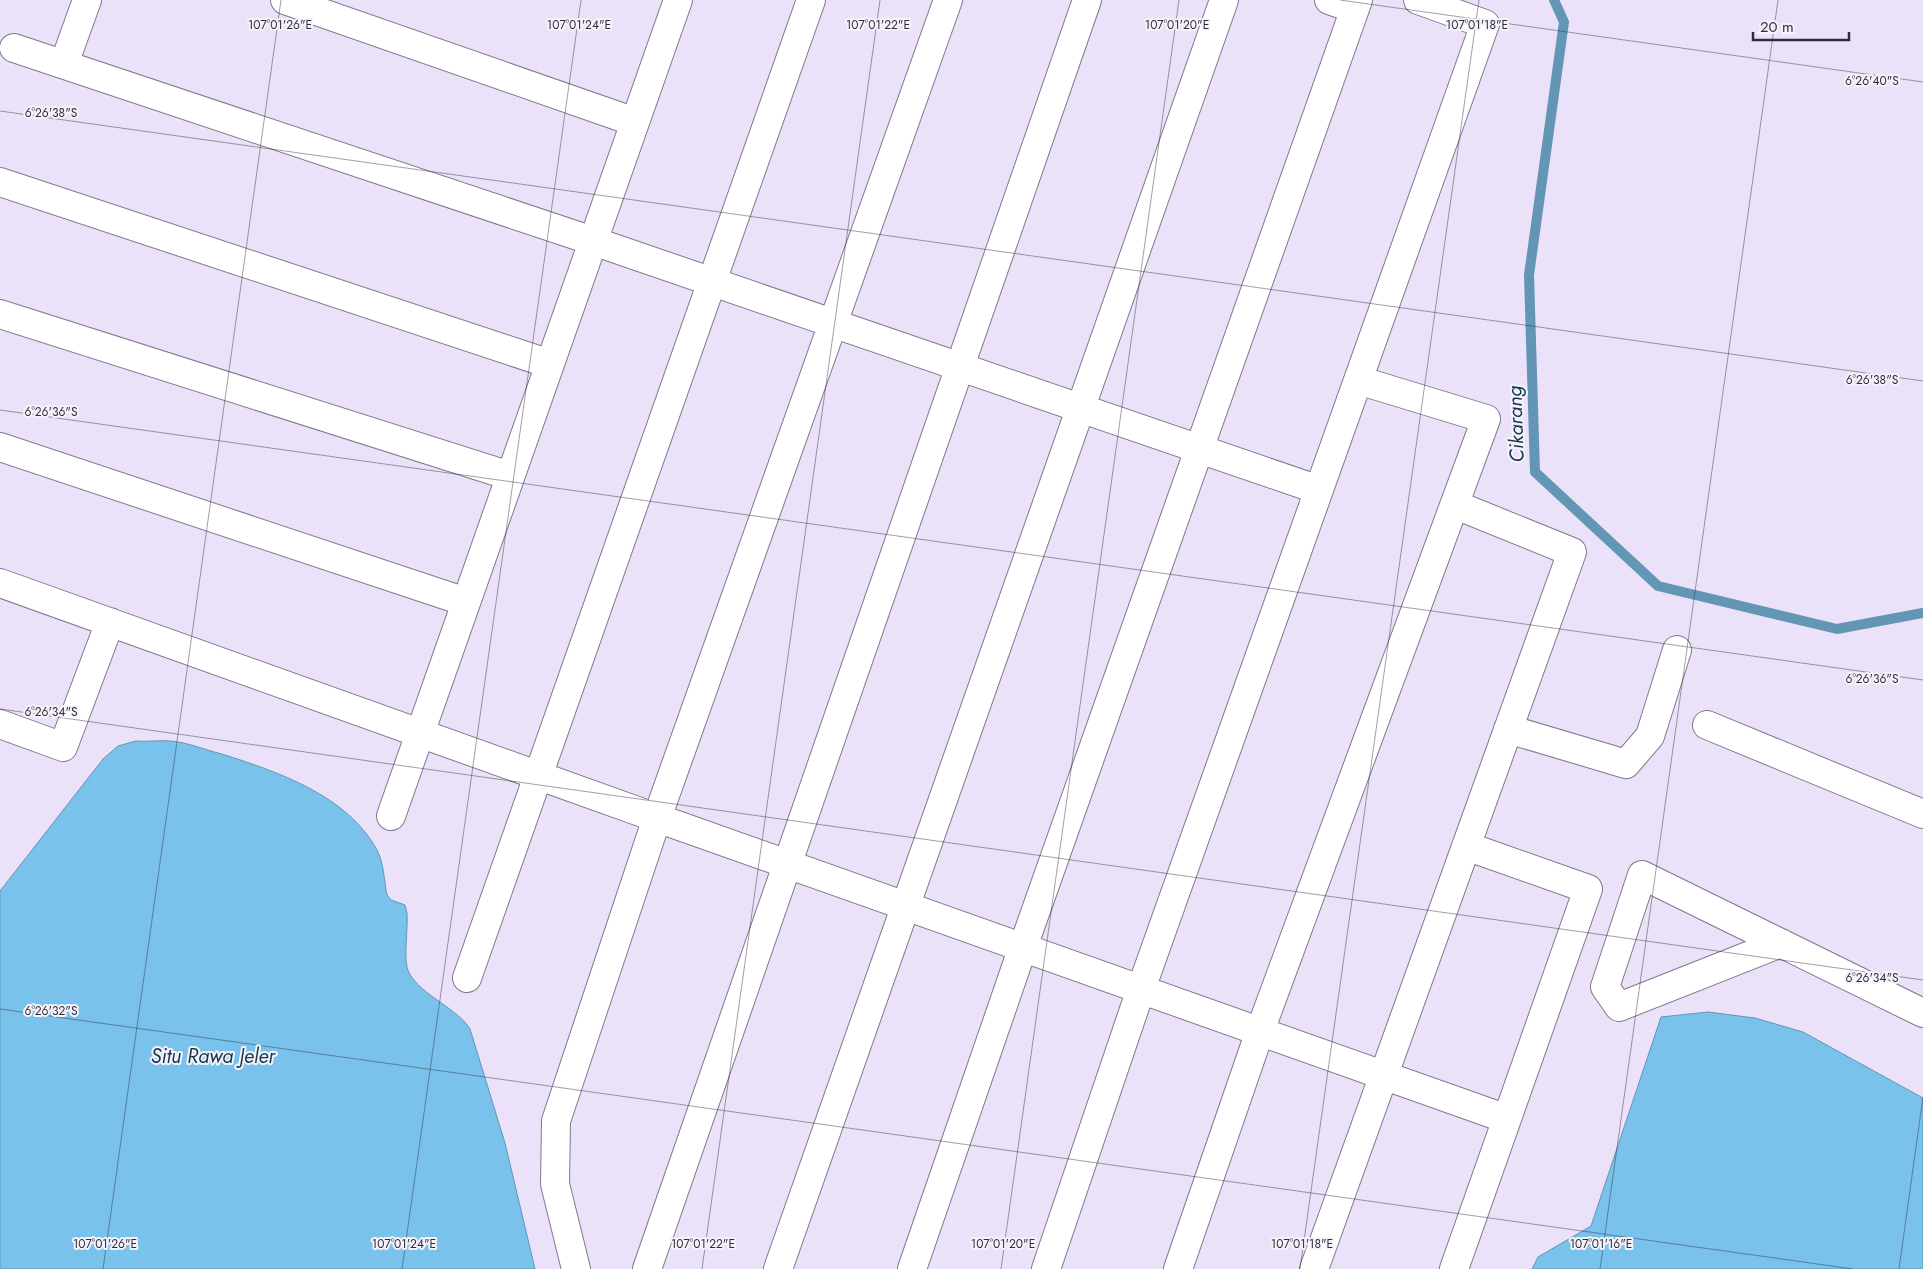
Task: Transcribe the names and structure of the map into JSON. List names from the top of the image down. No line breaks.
{"water":["Cikarang","Situ Rawa Jeler"],"scale_bar":"20 m","coordinates":["107°01'26\"E","107°01'24\"E","107°01'22\"E","107°01'20\"E","107°01'18\"E","6°26'40\"S","6°26'38\"S","6°26'36\"S","6°26'34\"S","6°26'32\"S","107°01'16\"E"]}
